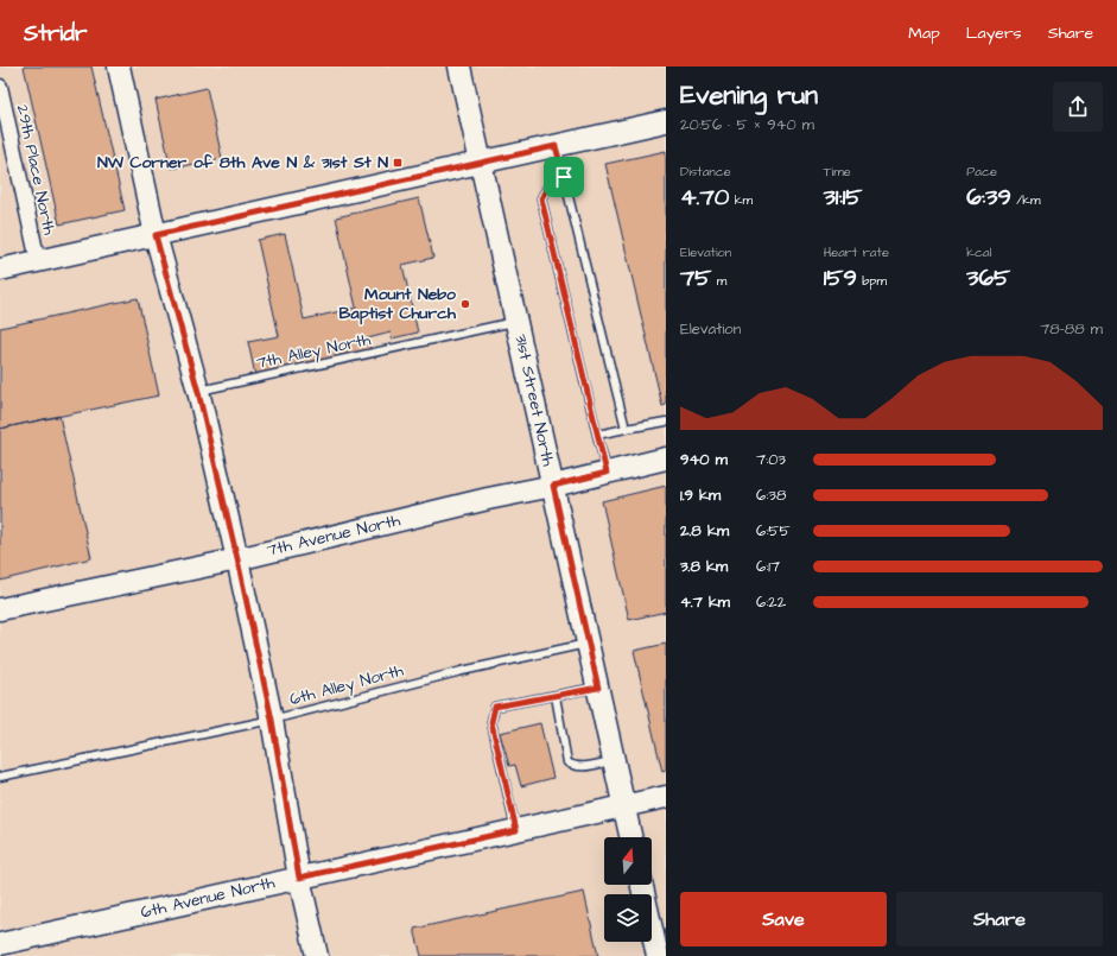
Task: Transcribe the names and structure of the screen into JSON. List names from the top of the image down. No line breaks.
{"streets":{"street":["29th Place North","31st Street North","7th Avenue North","6th Avenue North"],"lane":["7th Alley North","6th Alley North"]},"crossings":[["7th Alley North","31st Street North"],["31st Street North","7th Avenue North"],["31st Street North","6th Alley North"],["31st Street North","6th Avenue North"]],"places":{"transit":["NW Corner of 8th Ave N & 31st St N"],"other":["Mount Nebo Baptist Church"]},"north":"top","page":{"header":"Stridr","nav":["Map","Layers","Share"],"heading":["Evening run","20:56 · 5 × 940 m"],"stats":[["Distance","4.70 km"],["Time","31:15"],["Pace","6:39 /km"],["Elevation","75 m"],["Heart rate","159 bpm"],["kcal","365"]],"chart":["Elevation","78–88 m"],"list":[{"name":"940 m","note":"7:03"},{"name":"1.9 km","note":"6:38"},{"name":"2.8 km","note":"6:55"},{"name":"3.8 km","note":"6:17"},{"name":"4.7 km","note":"6:22"}],"buttons":["Save","Share"]}}
